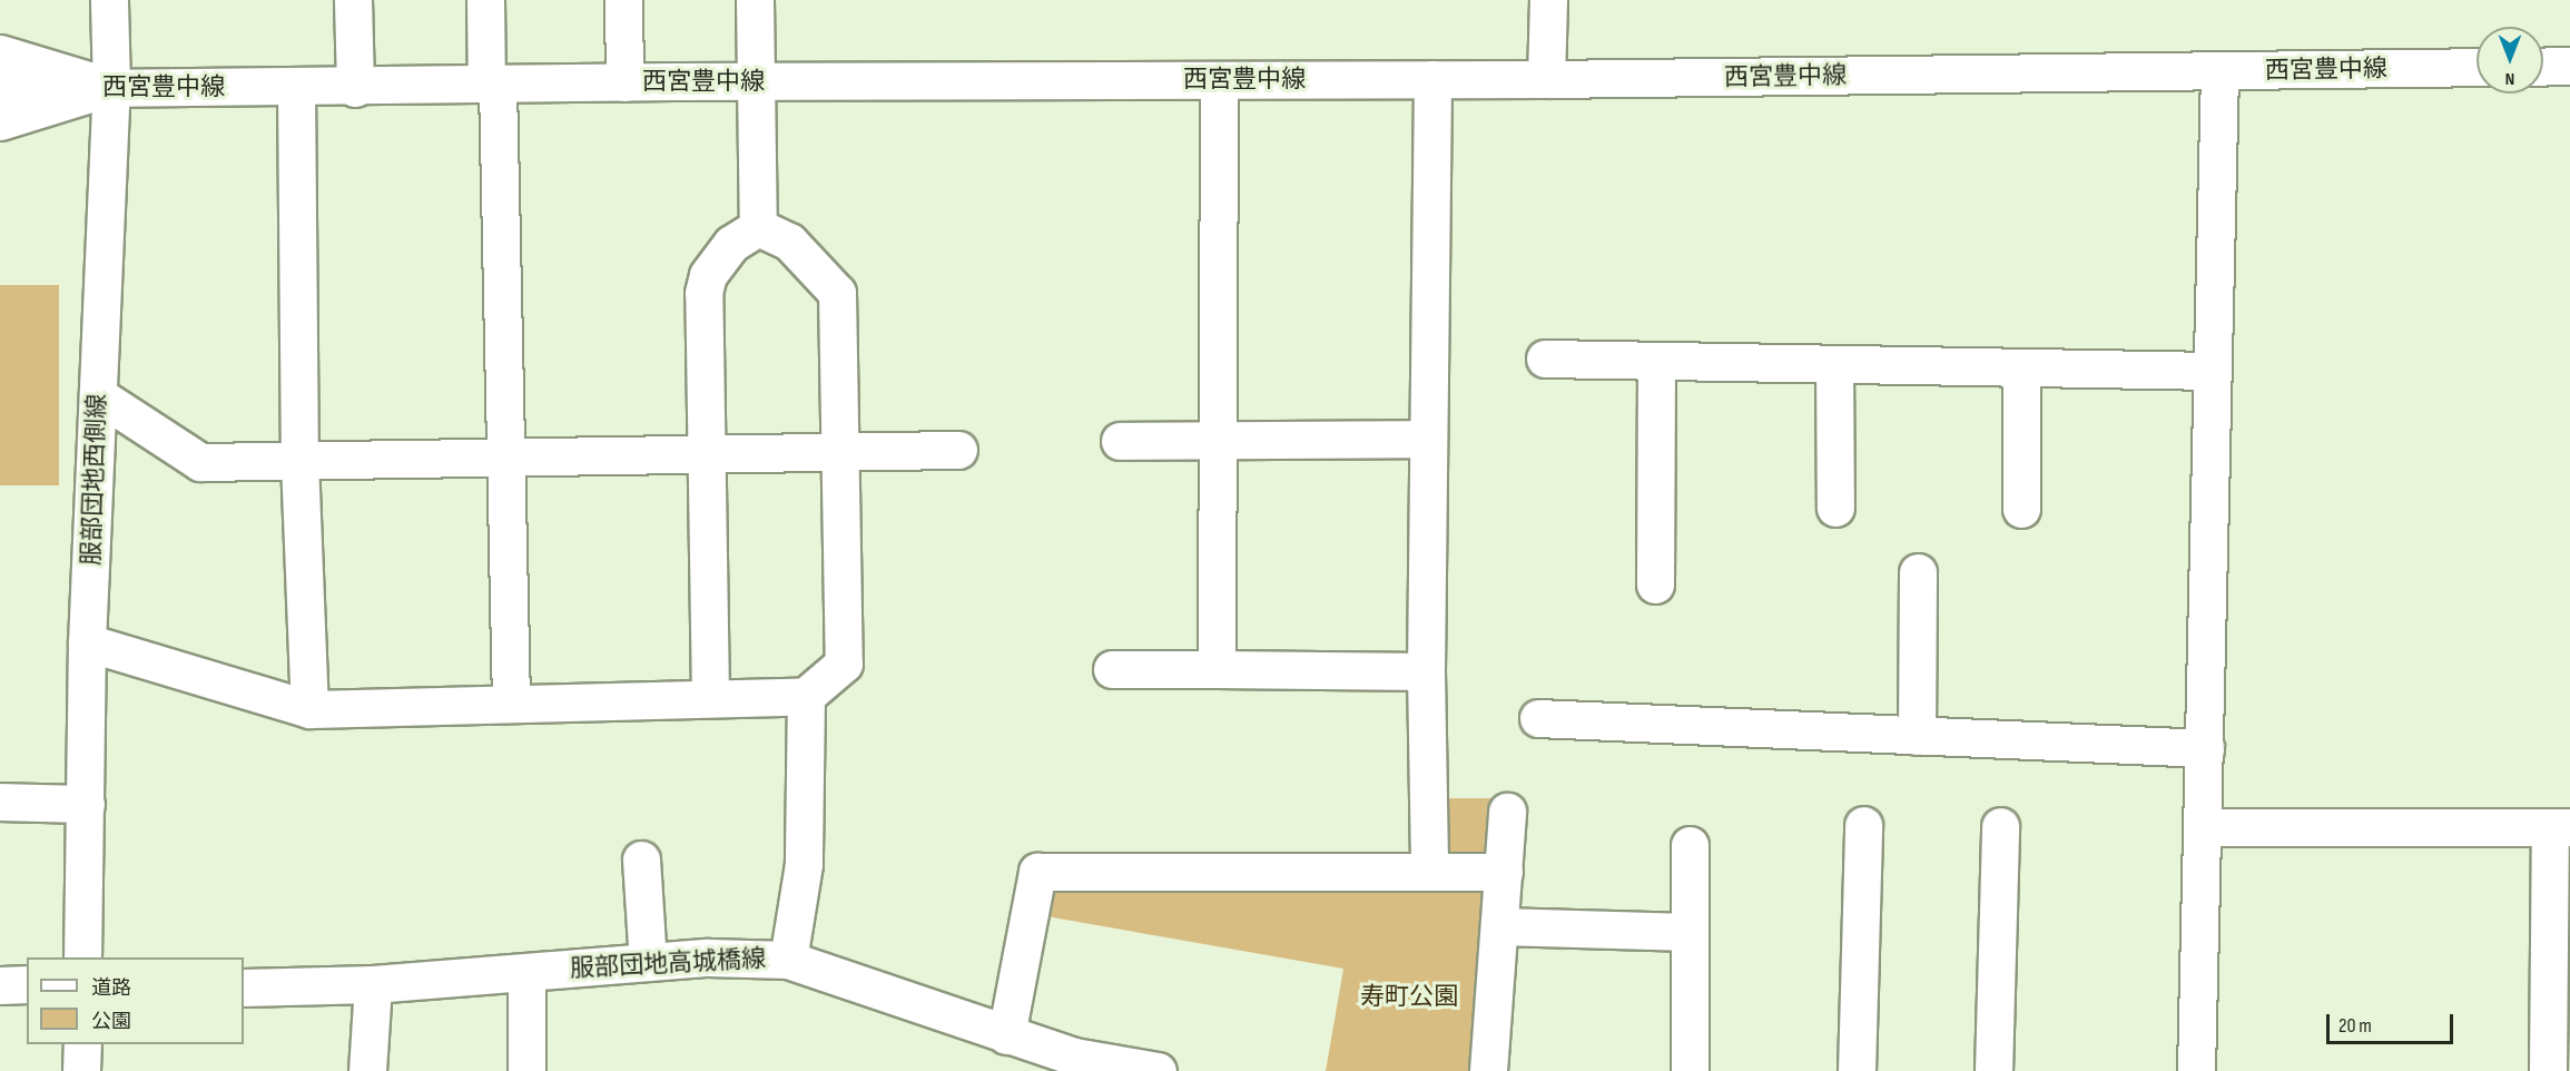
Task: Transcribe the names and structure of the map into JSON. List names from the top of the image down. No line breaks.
{"streets":{"street":["西宮豊中線","服部団地西側線","服部団地高城橋線"]},"crossings":[["西宮豊中線","服部団地西側線"]],"parks":["寿町公園"],"legend":["道路","公園"],"scale_bar":"20 m","north":"bottom"}
